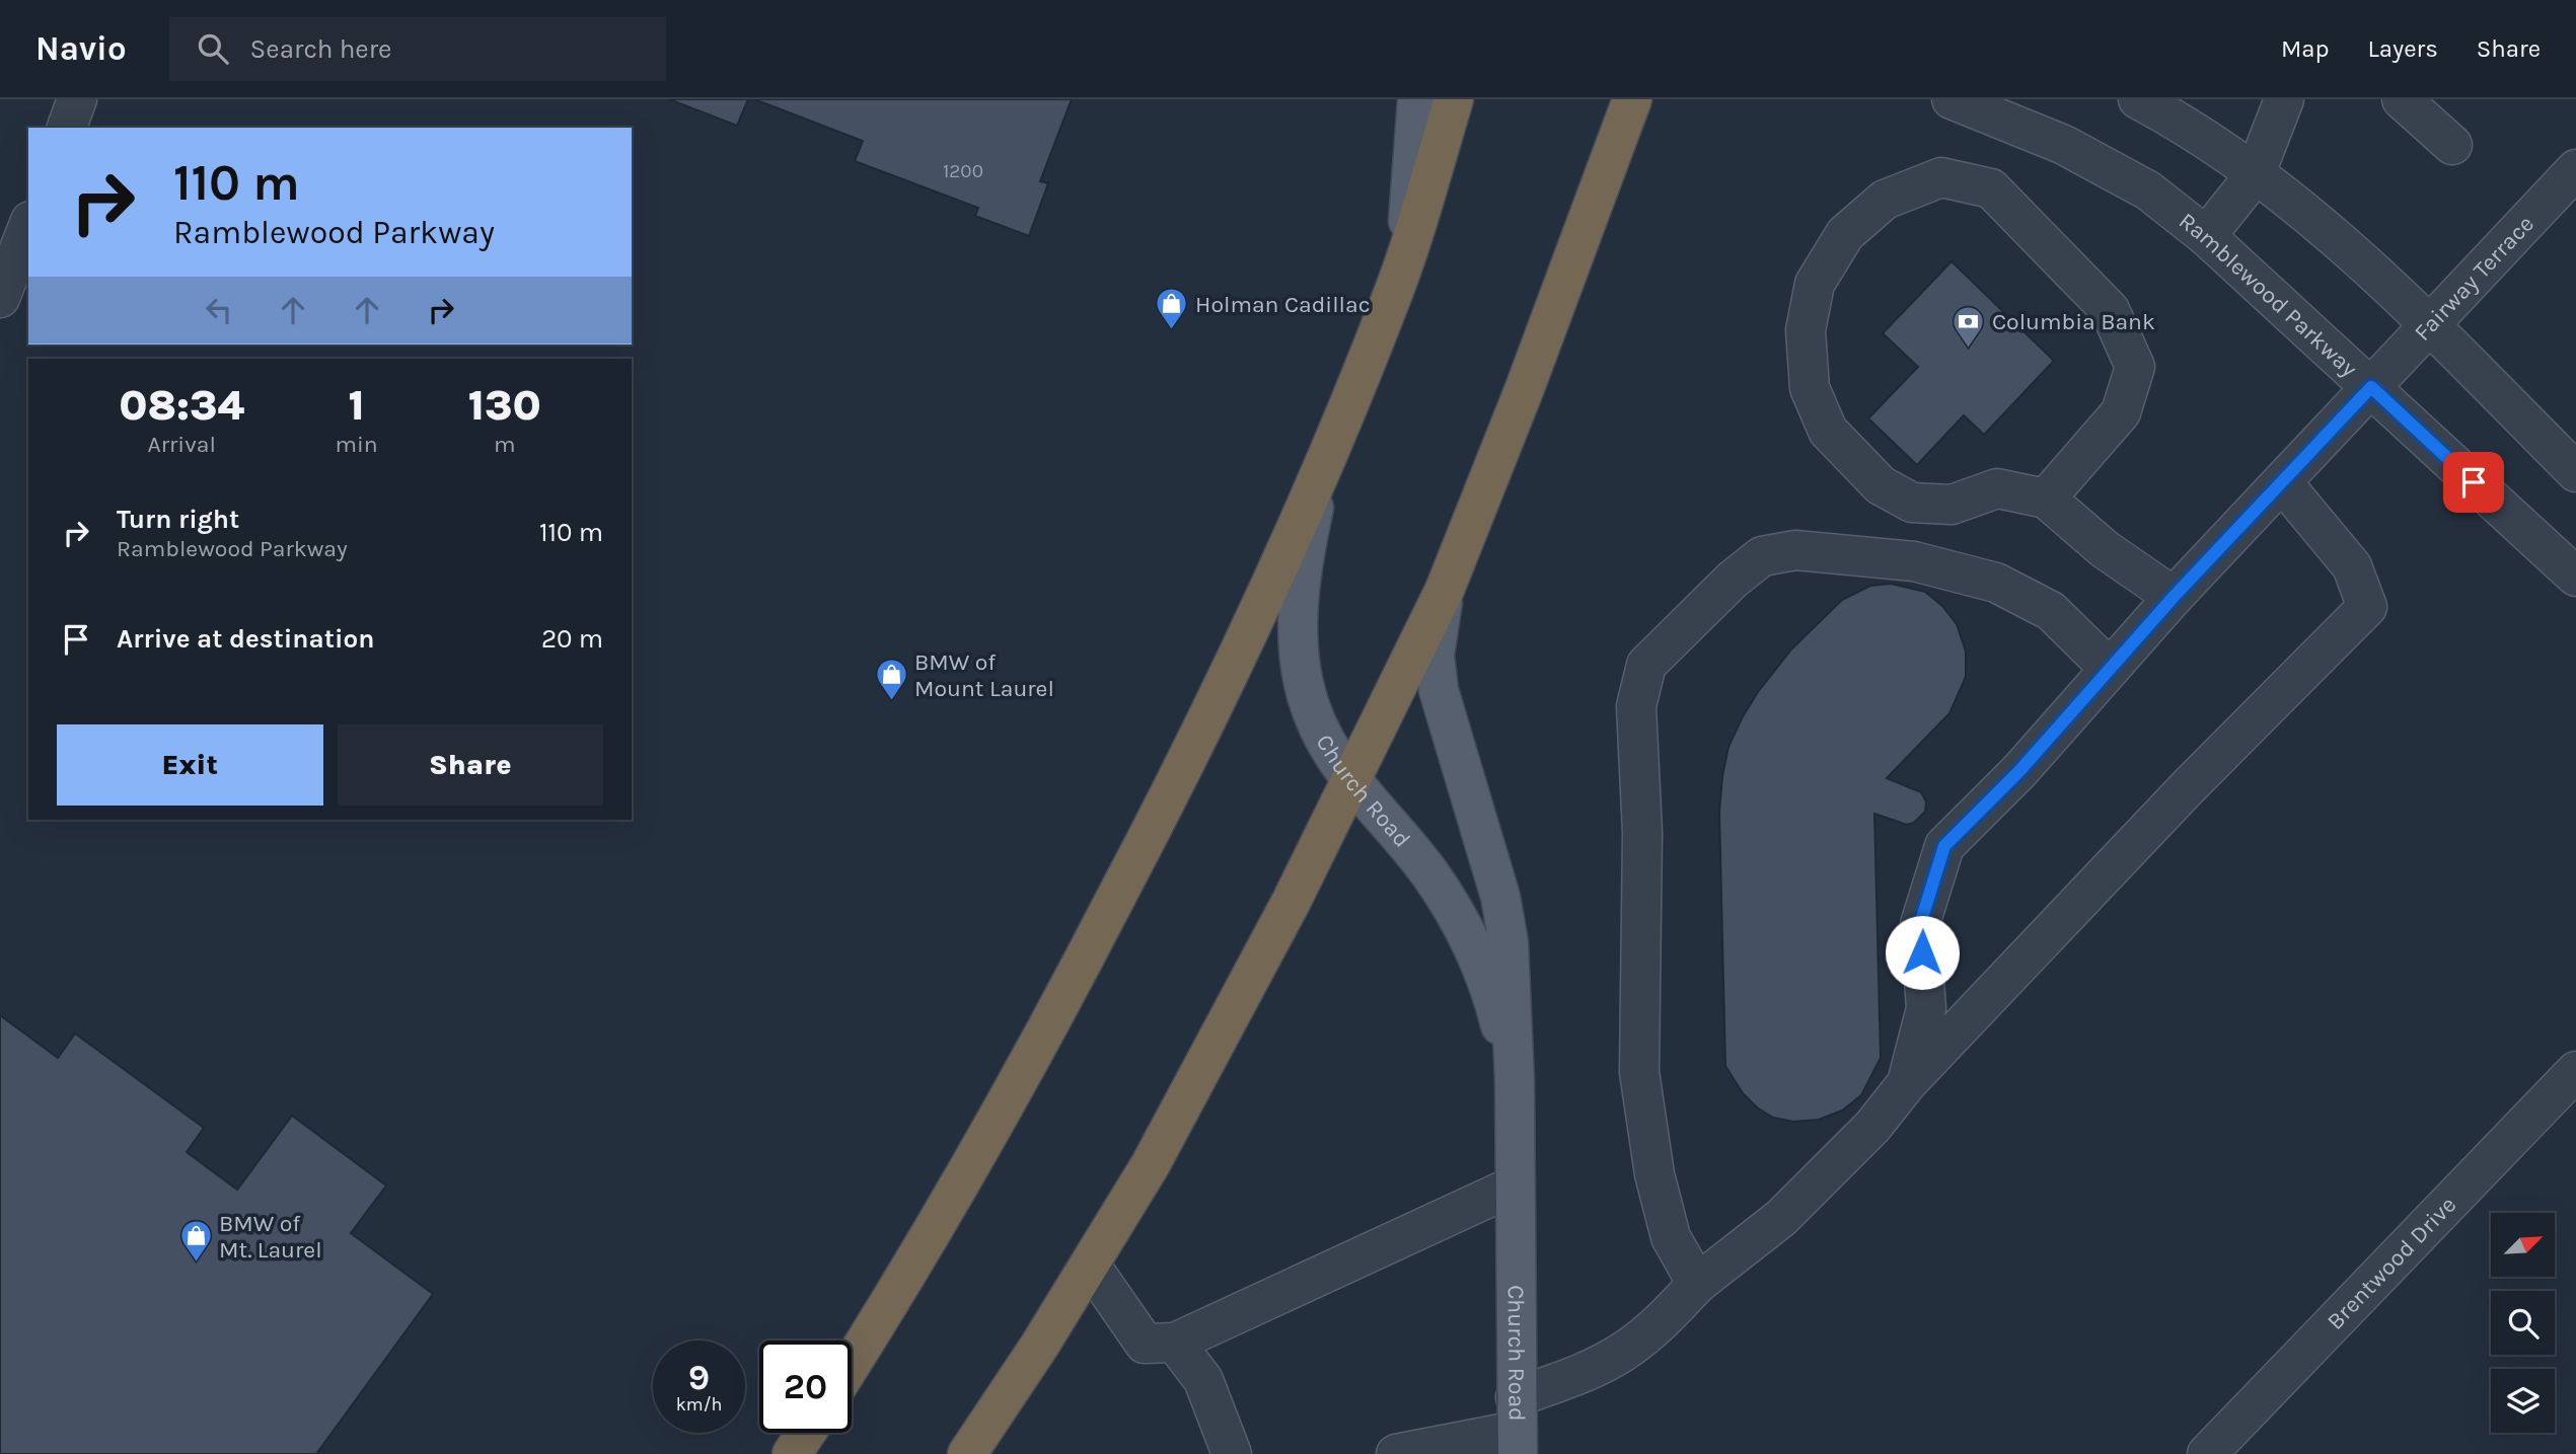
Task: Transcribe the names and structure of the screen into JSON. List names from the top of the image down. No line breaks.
{"streets":{"main road":["Church Road"],"street":["Fairway Terrace","Ramblewood Parkway","Brentwood Drive"]},"crossings":[["Fairway Terrace","Ramblewood Parkway"]],"places":{"shop":["Holman Cadillac","BMW of Mount Laurel","BMW of Mt. Laurel"],"bank":["Columbia Bank"]},"house_numbers":["1200"],"north":"top right","page":{"header":"Navio","search":"Search here","nav":["Map","Layers","Share"],"turn":["110 m","Ramblewood Parkway"],"eta":["08:34","Arrival","1","min","130","m"],"list":[{"name":"Turn right","note":"Ramblewood Parkway","value":"110 m"},{"name":"Arrive at destination","value":"20 m"}],"buttons":["Exit","Share"],"speed":"9 km/h","limit":"20"}}
